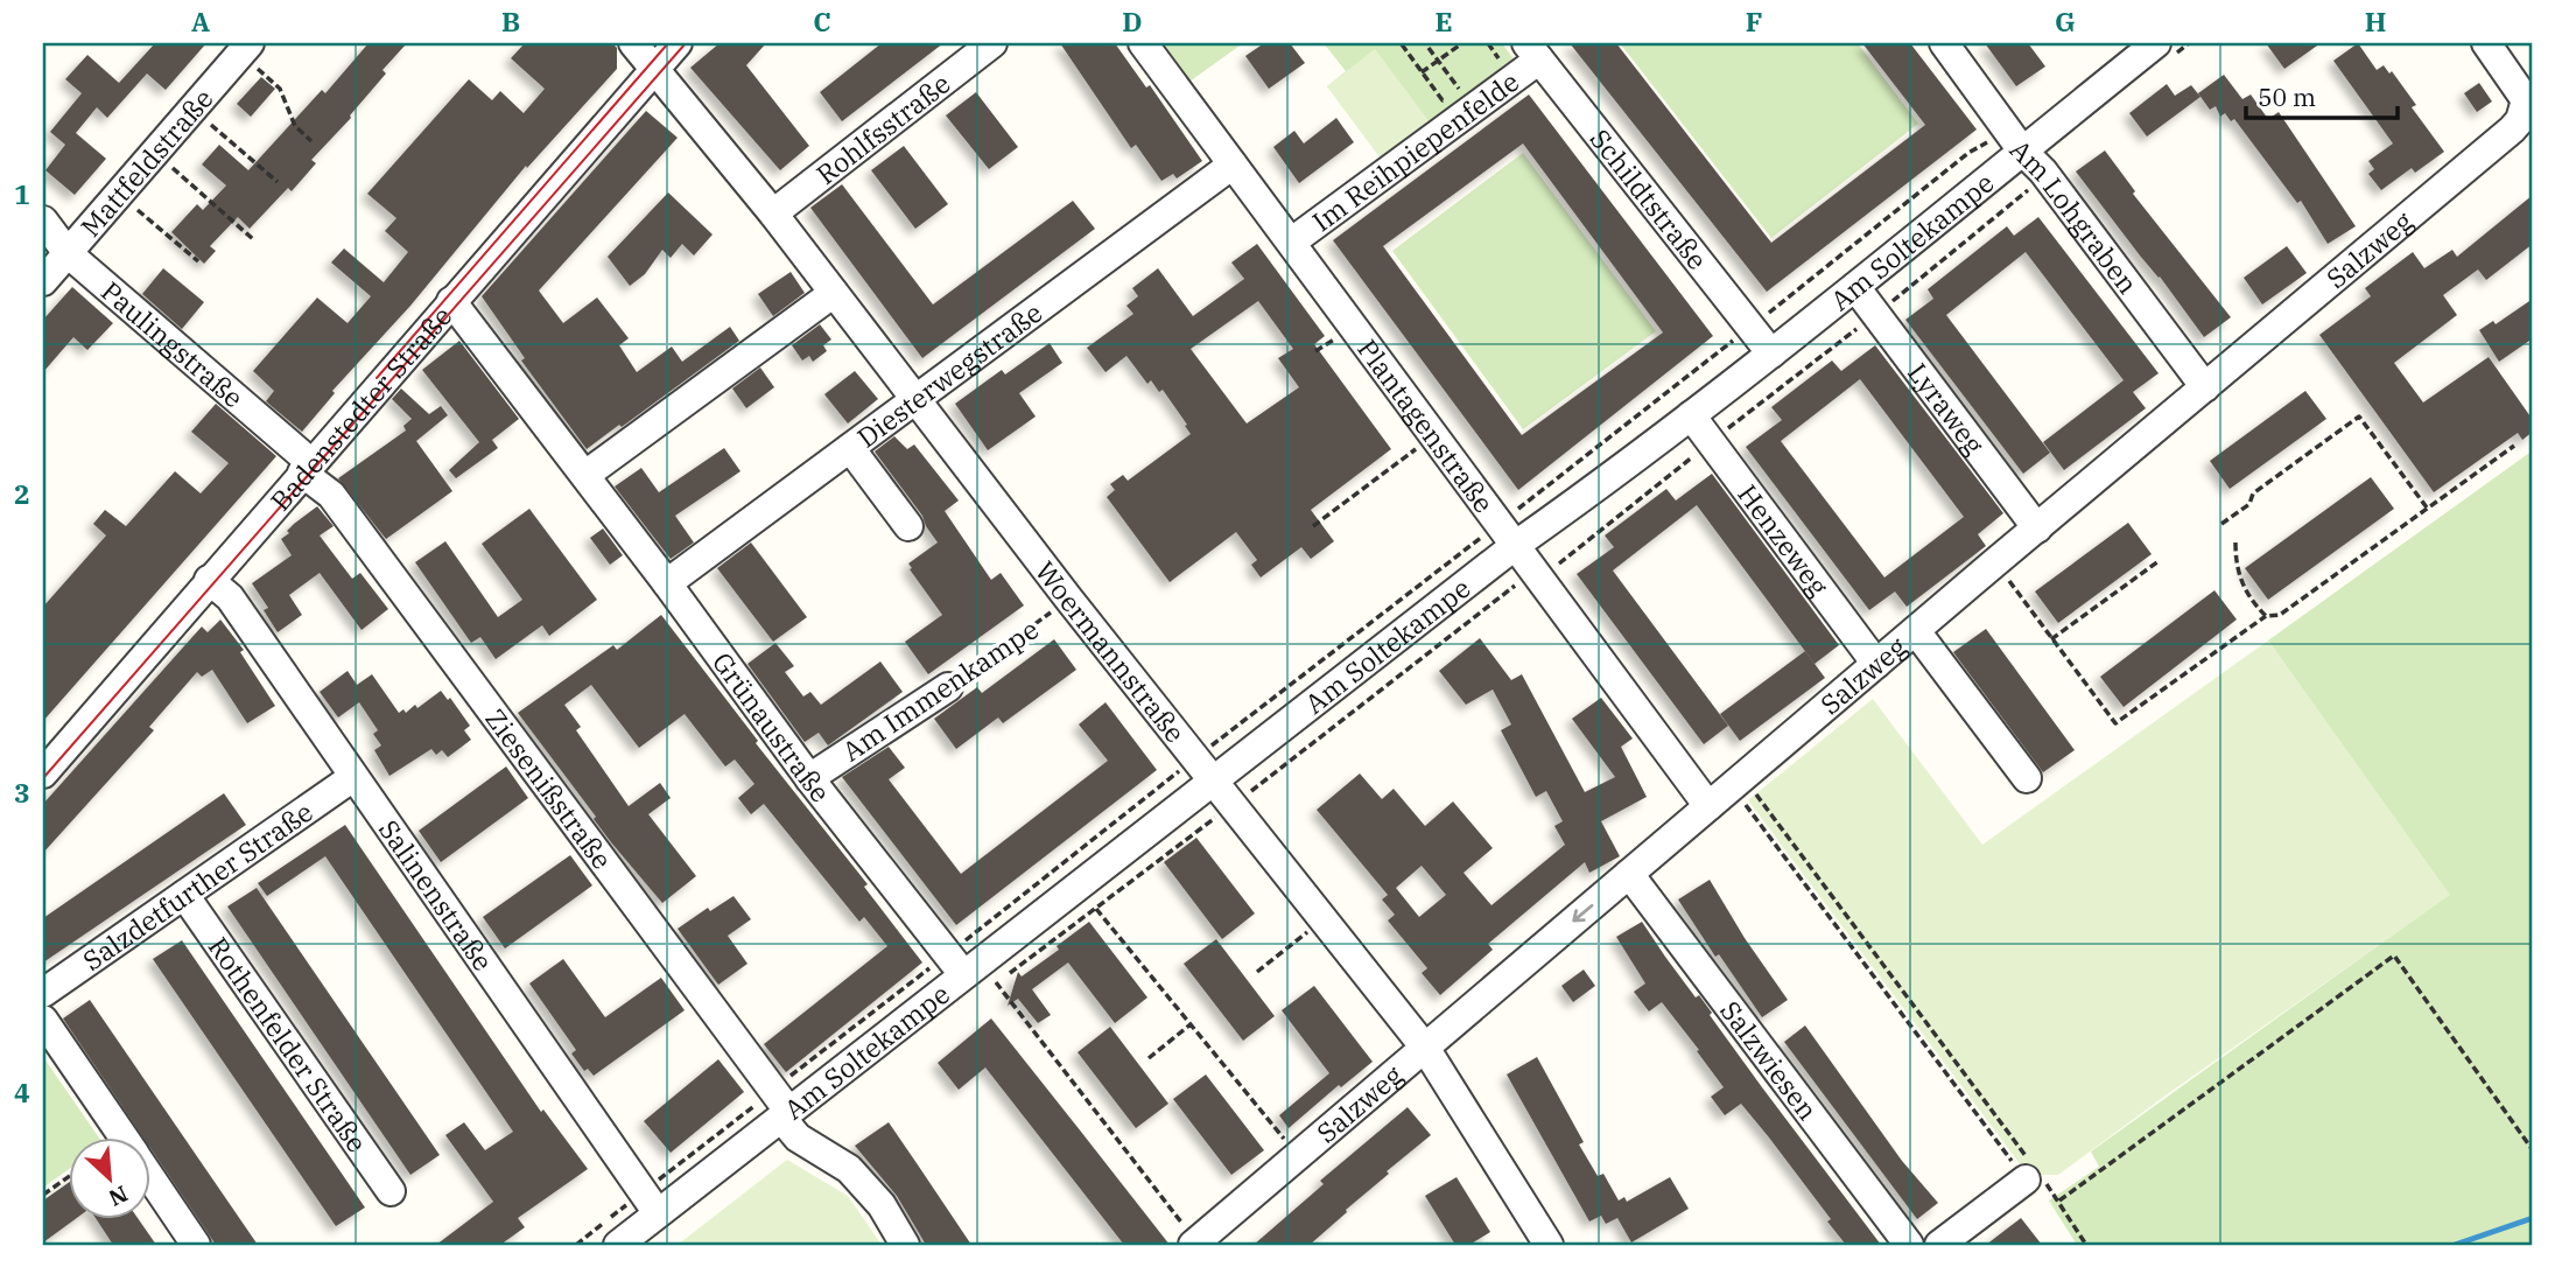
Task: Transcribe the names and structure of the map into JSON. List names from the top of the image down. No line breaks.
{"streets":{"street":["Rohlfsstraße","Im Reihpiepenfelde","Mattfeldstraße","Schildtstraße","Am Lohgraben","Am Soltekampe","Salzweg","Paulingstraße","Diesterwegstraße","Badenstedter Straße","Lyraweg","Plantagenstraße","Henzeweg","Woermannstraße","Am Immenkampe","Grünaustraße","Ziesenißstraße","Salzdetfurther Straße","Salinenstraße","Rothenfelder Straße","Salzwiesen"]},"crossings":[["Rohlfsstraße","Woermannstraße"],["Im Reihpiepenfelde","Schildtstraße"],["Im Reihpiepenfelde","Plantagenstraße"],["Mattfeldstraße","Paulingstraße"],["Schildtstraße","Am Soltekampe"],["Am Lohgraben","Am Soltekampe"],["Am Lohgraben","Salzweg"],["Am Soltekampe","Lyraweg"],["Am Soltekampe","Plantagenstraße"],["Am Soltekampe","Henzeweg"],["Am Soltekampe","Woermannstraße"],["Am Soltekampe","Grünaustraße"],["Am Soltekampe","Ziesenißstraße"],["Am Soltekampe","Salinenstraße"],["Salzweg","Lyraweg"],["Salzweg","Plantagenstraße"],["Salzweg","Henzeweg"],["Salzweg","Woermannstraße"],["Salzweg","Salzwiesen"],["Paulingstraße","Badenstedter Straße"],["Paulingstraße","Ziesenißstraße"],["Diesterwegstraße","Plantagenstraße"],["Diesterwegstraße","Woermannstraße"],["Diesterwegstraße","Grünaustraße"],["Badenstedter Straße","Woermannstraße"],["Badenstedter Straße","Grünaustraße"],["Badenstedter Straße","Ziesenißstraße"],["Badenstedter Straße","Salinenstraße"],["Woermannstraße","Am Immenkampe"],["Am Immenkampe","Grünaustraße"],["Salzdetfurther Straße","Salinenstraße"],["Salzdetfurther Straße","Rothenfelder Straße"]],"scale_bar":"50 m","north":"bottom right","grid":{"columns":["A","B","C","D","E","F","G","H"],"rows":["1","2","3","4"]}}
